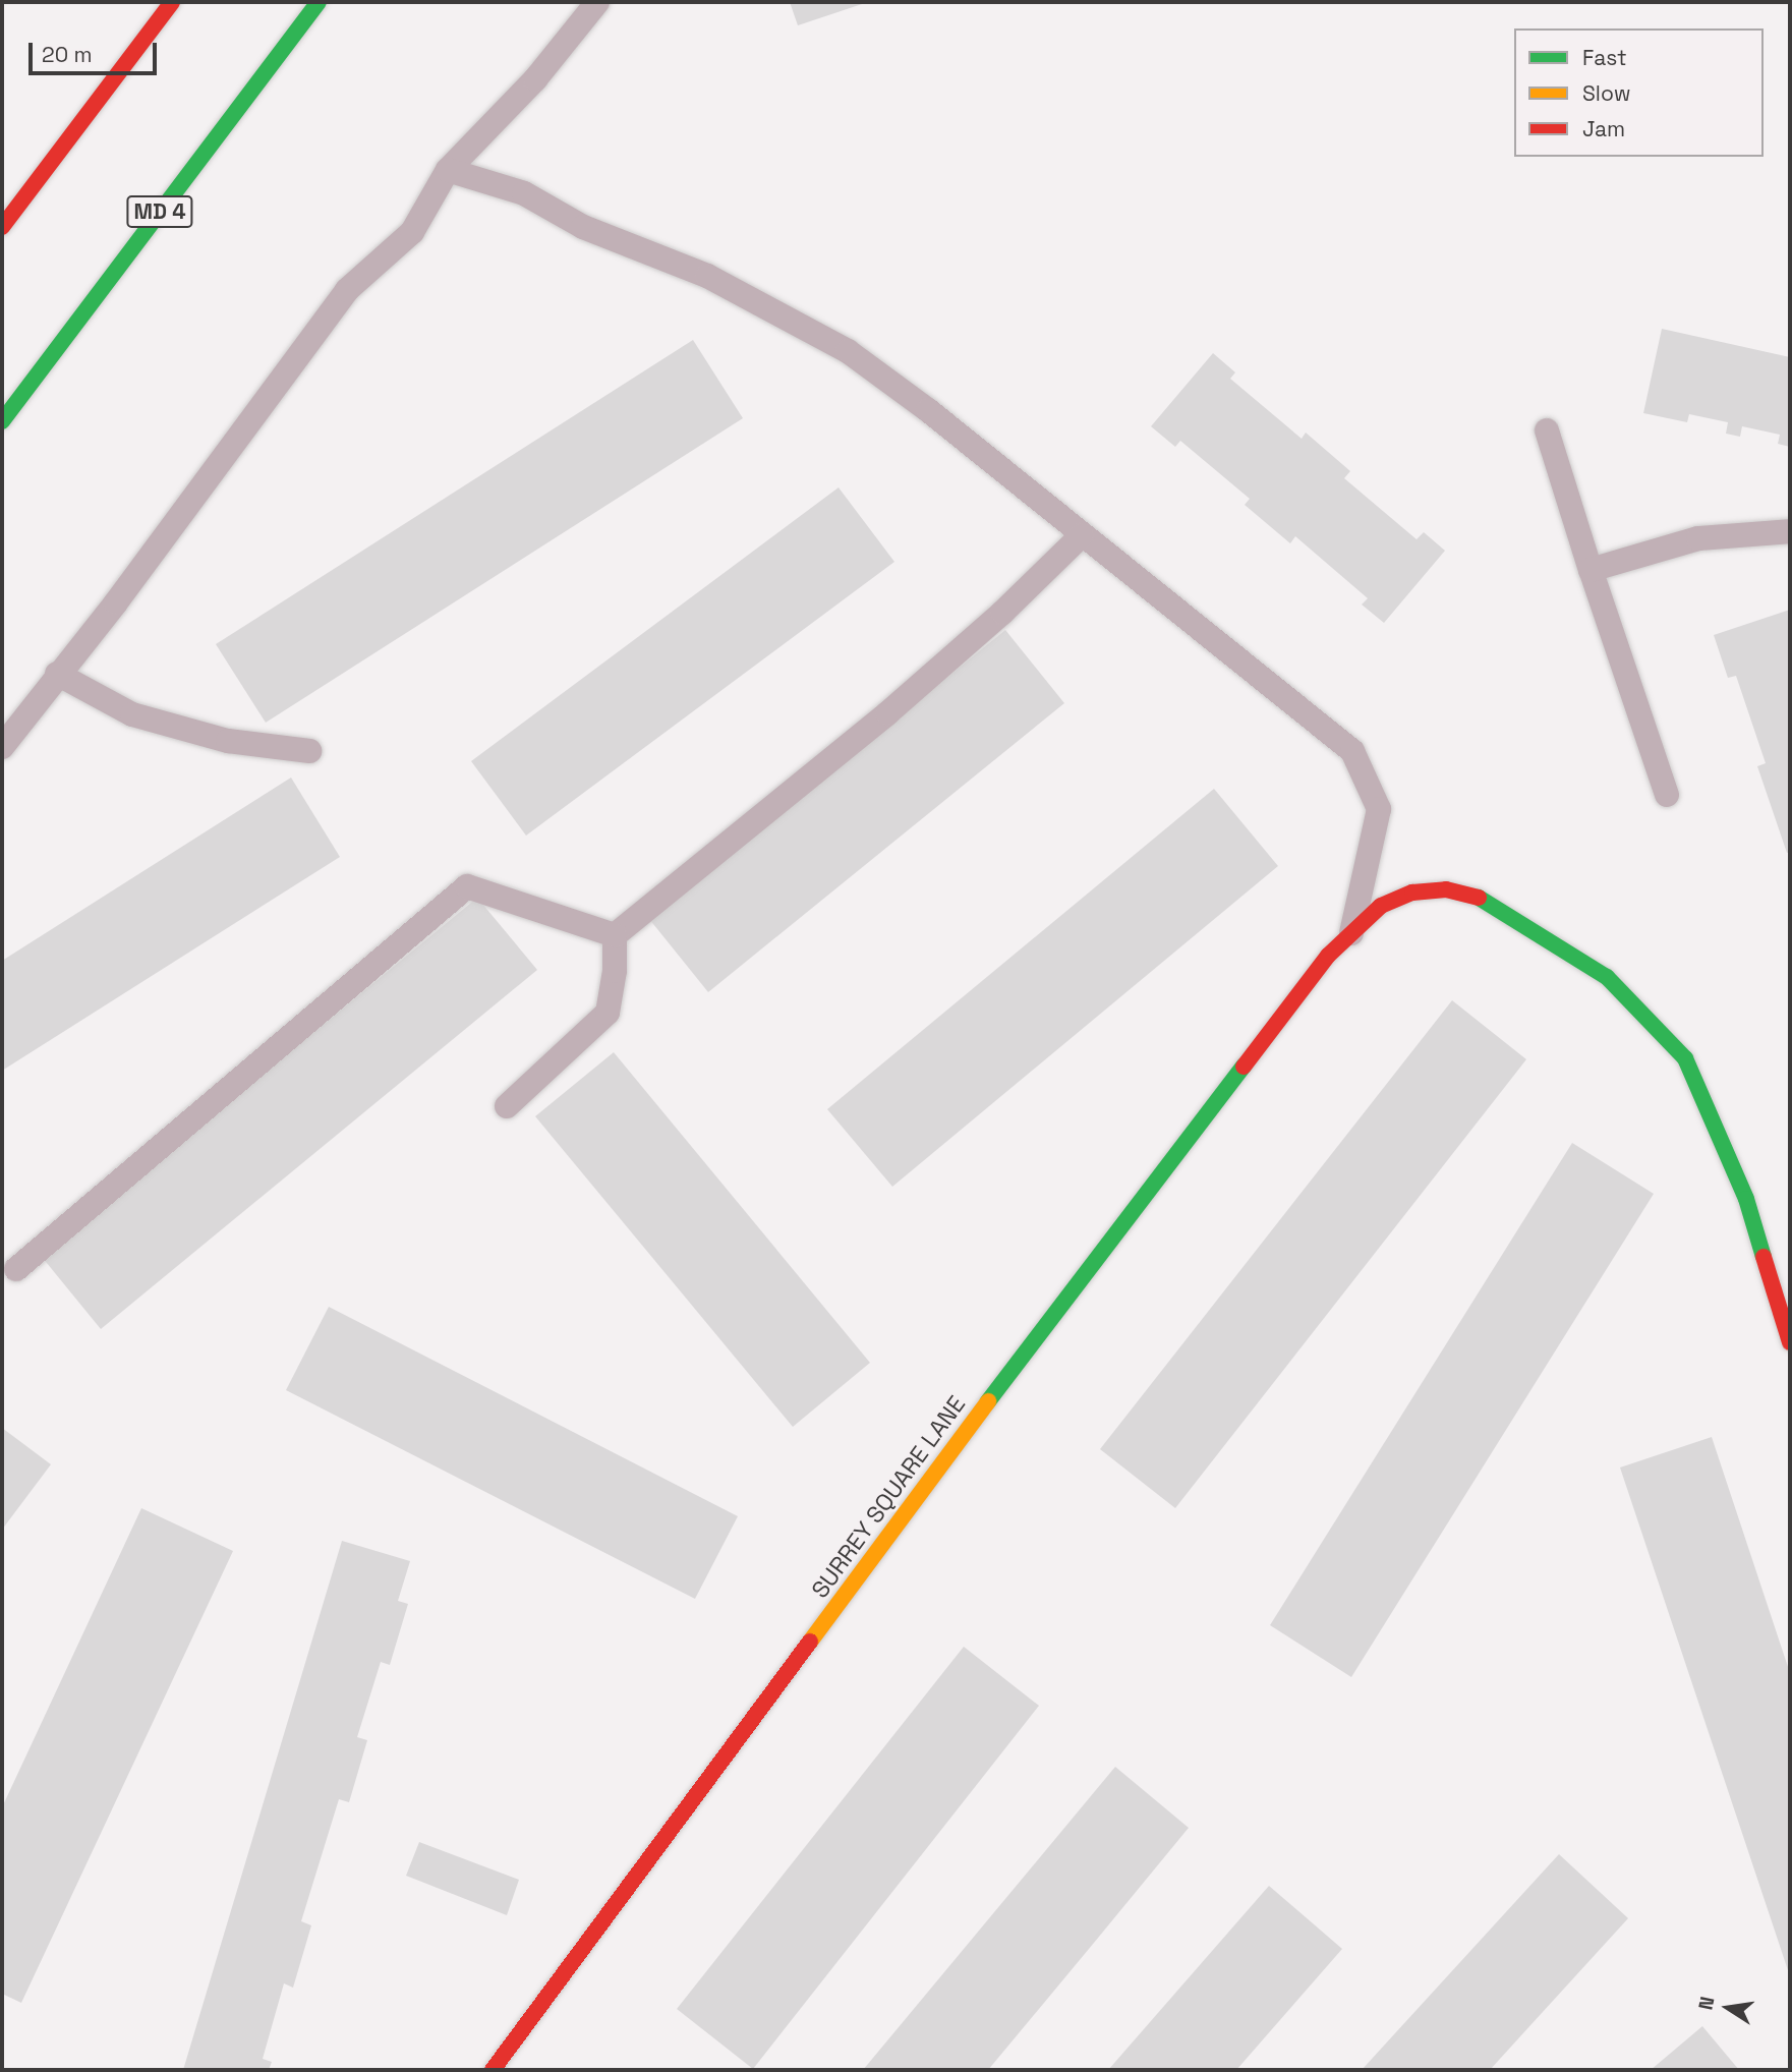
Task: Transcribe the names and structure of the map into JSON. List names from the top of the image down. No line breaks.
{"streets":{"main road":["MD 4","SURREY SQUARE LANE"]},"legend":["Fast","Slow","Jam"],"scale_bar":"20 m","north":"left"}
